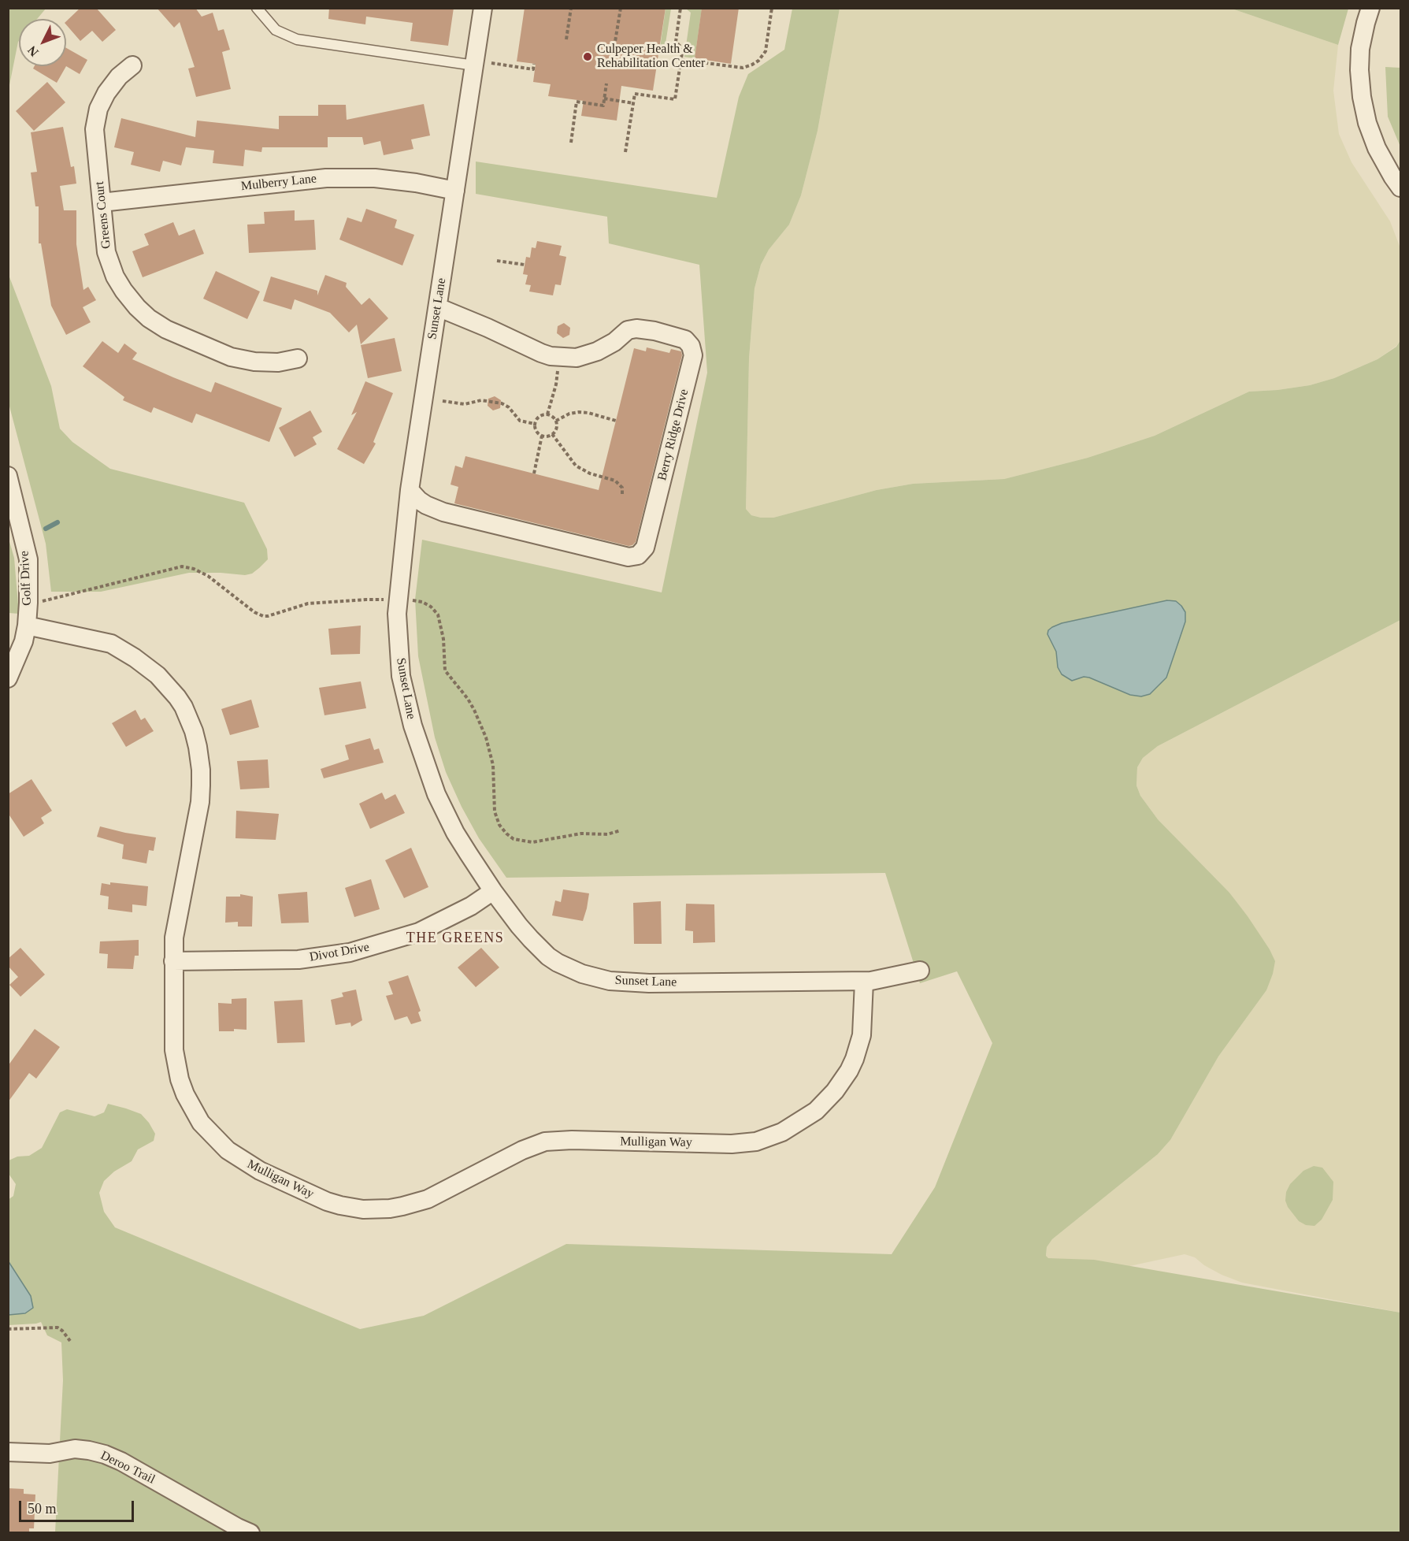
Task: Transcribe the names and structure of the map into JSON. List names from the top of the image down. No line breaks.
{"streets":{"street":["Mulberry Lane","Greens Court","Sunset Lane","Berry Ridge Drive","Golf Drive","Divot Drive","Mulligan Way","Deroo Trail"]},"crossings":[["Mulberry Lane","Greens Court"],["Mulberry Lane","Sunset Lane"],["Sunset Lane","Berry Ridge Drive"],["Sunset Lane","Divot Drive"],["Sunset Lane","Mulligan Way"],["Golf Drive","Mulligan Way"],["Divot Drive","Mulligan Way"]],"districts":["THE GREENS"],"places":["Culpeper Health & Rehabilitation Center"],"scale_bar":"50 m","north":"bottom left"}
